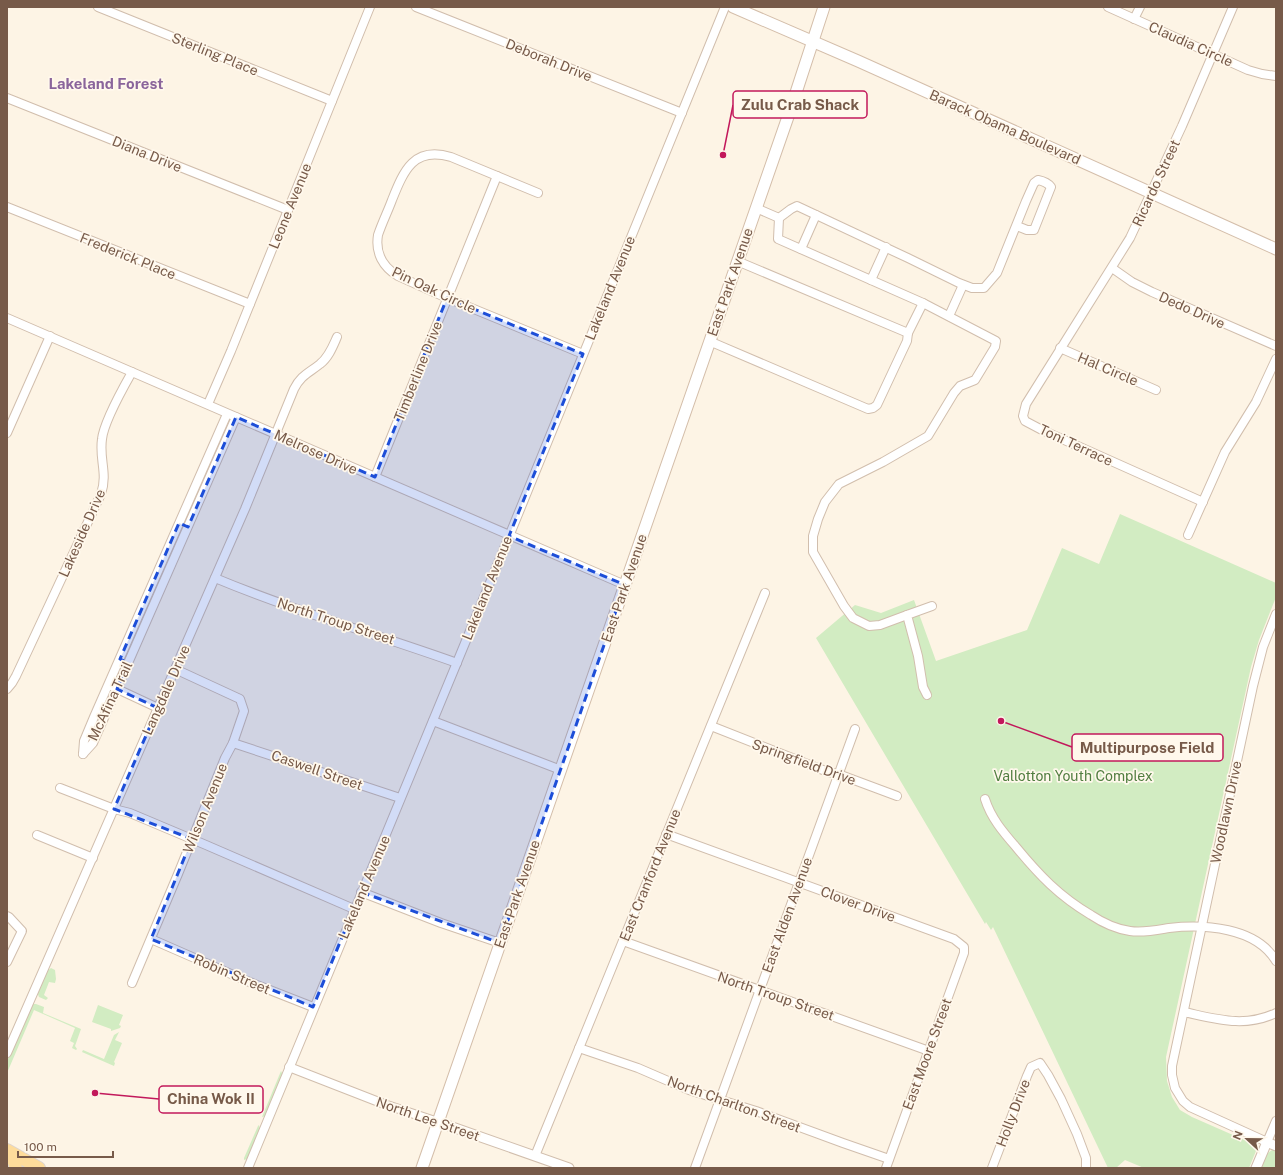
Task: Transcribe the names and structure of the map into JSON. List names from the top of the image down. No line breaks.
{"streets":{"main road":["Barack Obama Boulevard","East Park Avenue"],"street":["Claudia Circle","Sterling Place","Deborah Drive","Diana Drive","Ricardo Street","Leone Avenue","Frederick Place","Lakeland Avenue","Pin Oak Circle","Dedo Drive","Hal Circle","Timberline Drive","Toni Terrace","Melrose Drive","Lakeside Drive","North Troup Street","Langdale Drive","McAfina Trail","Springfield Drive","Caswell Street","Wilson Avenue","Woodlawn Drive","East Cranford Avenue","Clover Drive","East Alden Avenue","Robin Street","East Moore Street","North Charlton Street","Holly Drive","North Lee Street"]},"crossings":[["Claudia Circle","Ricardo Street"],["Sterling Place","Leone Avenue"],["Deborah Drive","Lakeland Avenue"],["Barack Obama Boulevard","Ricardo Street"],["Barack Obama Boulevard","East Park Avenue"],["Diana Drive","Leone Avenue"],["Ricardo Street","Dedo Drive"],["Ricardo Street","Hal Circle"],["Ricardo Street","Toni Terrace"],["Leone Avenue","Frederick Place"],["Leone Avenue","Melrose Drive"],["East Park Avenue","Melrose Drive"],["East Park Avenue","North Lee Street"],["Lakeland Avenue","Pin Oak Circle"],["Lakeland Avenue","Melrose Drive"],["Lakeland Avenue","North Troup Street"],["Lakeland Avenue","Caswell Street"],["Lakeland Avenue","Robin Street"],["Lakeland Avenue","North Lee Street"],["Pin Oak Circle","Timberline Drive"],["Hal Circle","Toni Terrace"],["Timberline Drive","Melrose Drive"],["Melrose Drive","Lakeside Drive"],["Melrose Drive","Langdale Drive"],["Melrose Drive","McAfina Trail"],["North Troup Street","Langdale Drive"],["North Troup Street","East Cranford Avenue"],["North Troup Street","East Alden Avenue"],["North Troup Street","East Moore Street"],["Langdale Drive","Wilson Avenue"],["Springfield Drive","East Cranford Avenue"],["Springfield Drive","East Alden Avenue"],["Caswell Street","Wilson Avenue"],["Wilson Avenue","Robin Street"],["East Cranford Avenue","Clover Drive"],["East Cranford Avenue","North Charlton Street"],["East Cranford Avenue","North Lee Street"],["Clover Drive","East Alden Avenue"],["Clover Drive","East Moore Street"],["East Alden Avenue","North Charlton Street"],["East Moore Street","North Charlton Street"]],"districts":["Lakeland Forest"],"parks":["Vallotton Youth Complex"],"places":["Zulu Crab Shack","Multipurpose Field","China Wok II"],"scale_bar":"100 m","north":"left"}
